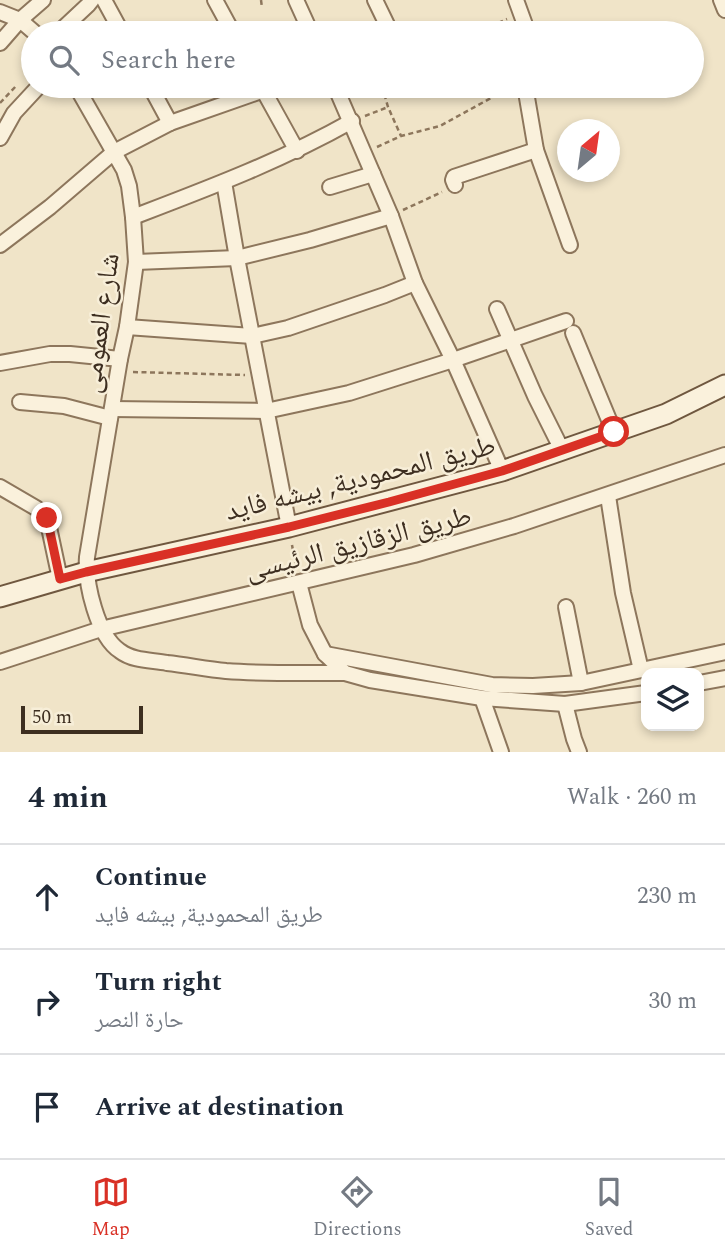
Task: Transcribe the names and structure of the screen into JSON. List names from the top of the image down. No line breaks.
{"streets":{"street":["شارع العمومى","طريق المحمودية, بيشه فايد","طريق الزقازيق الرئيسى"]},"crossings":[["شارع العمومى","طريق المحمودية, بيشه فايد"]],"scale_bar":"50 m","north":"top right","page":{"search":"Search here","scale":"50 m","heading":["4 min","Walk · 260 m"],"list":[["Continue","طريق المحمودية, بيشه فايد","230 m"],["Turn right","حارة النصر","30 m"],"Arrive at destination"],"nav":["Map","Directions","Saved"]}}
